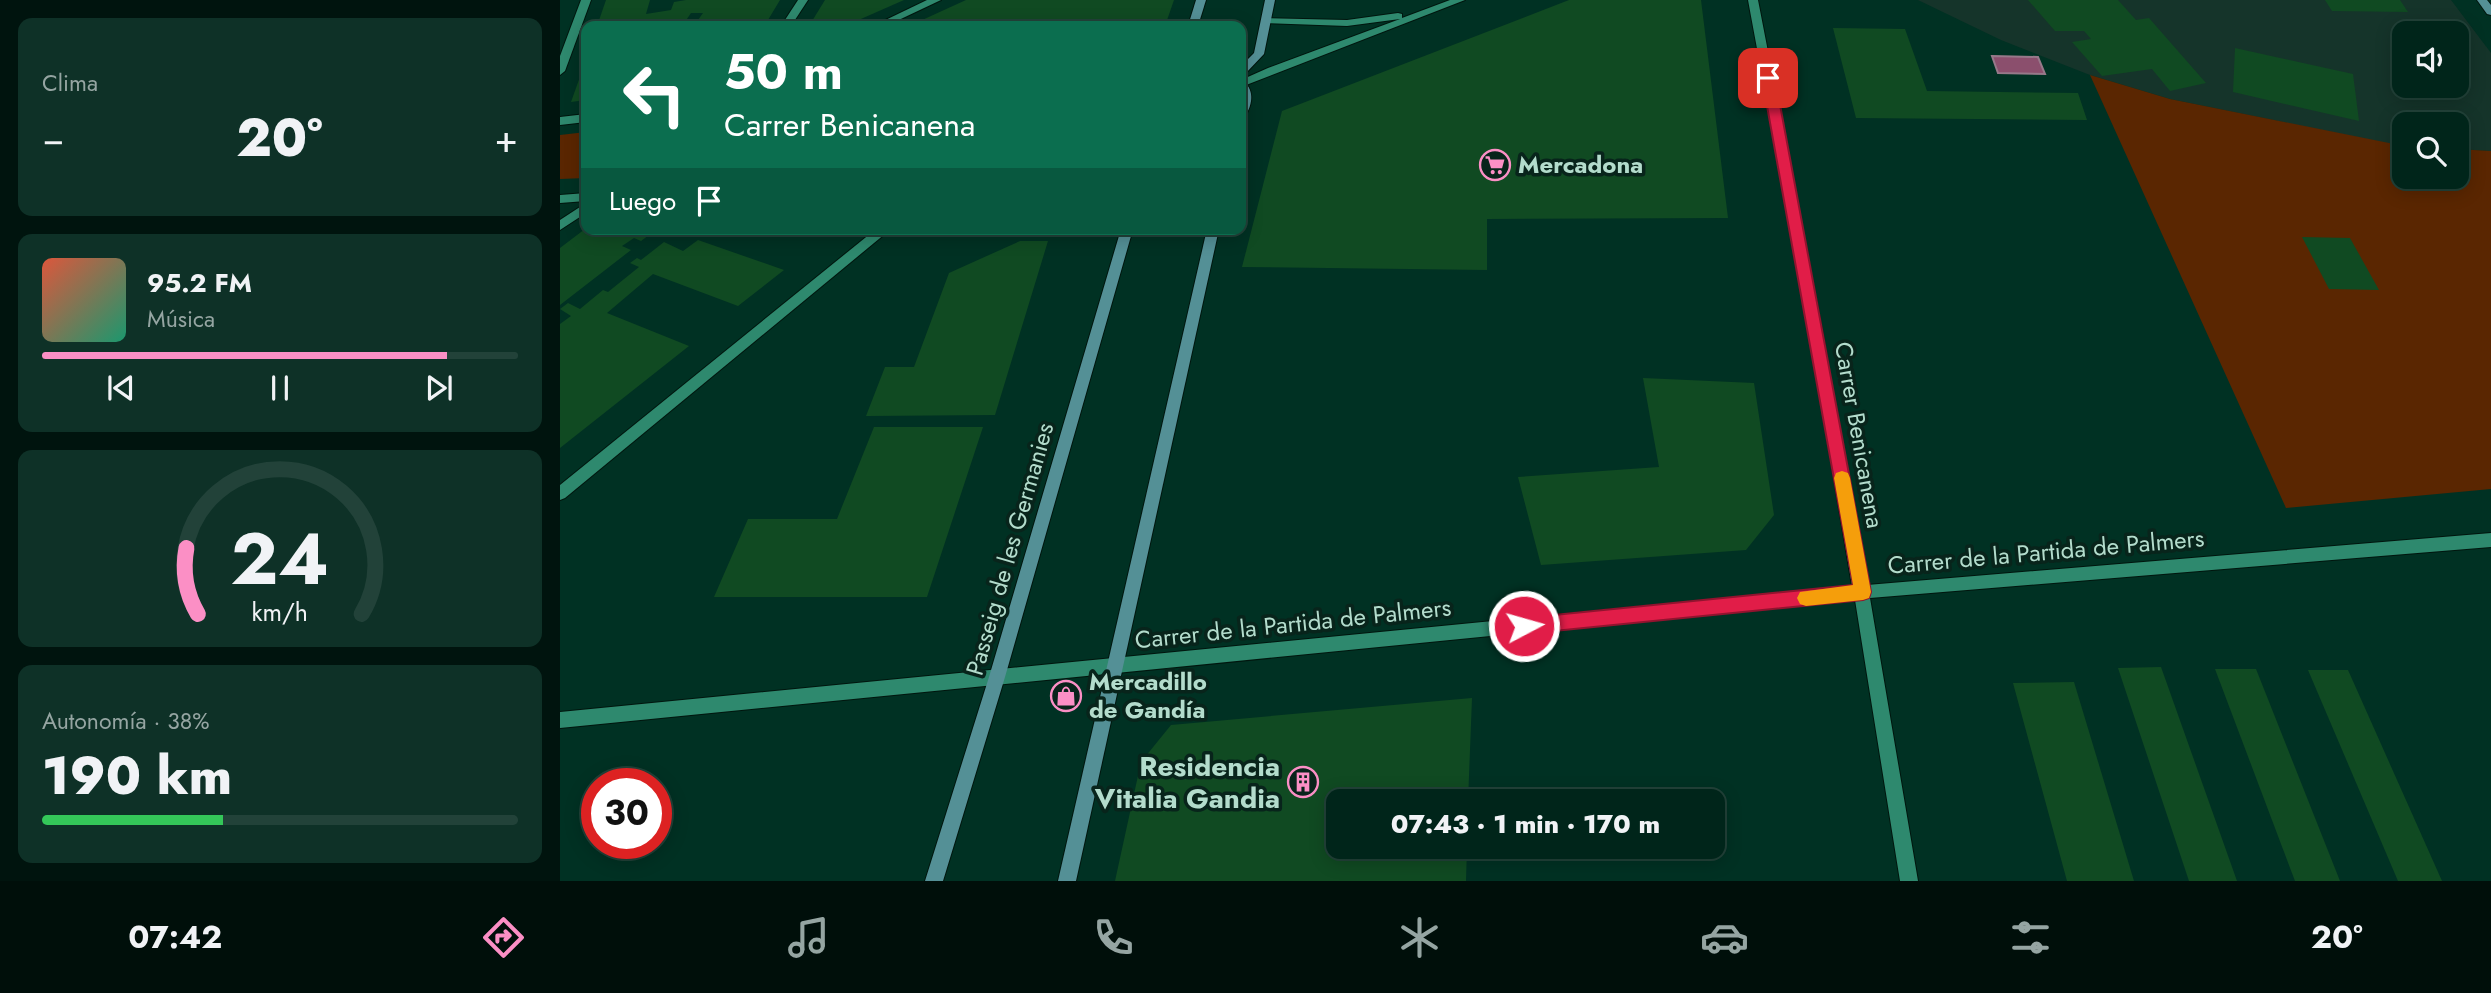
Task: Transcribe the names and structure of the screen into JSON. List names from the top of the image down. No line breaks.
{"streets":{"street":["Carrer Benicanena","Passeig de les Germanies","Carrer de la Partida de Palmers"]},"crossings":[["Carrer Benicanena","Carrer de la Partida de Palmers"],["Passeig de les Germanies","Carrer de la Partida de Palmers"]],"places":{"supermarket":["Mercadona"],"shop":["Mercadillo de Gandía"],"building":["Residencia Vitalia Gandia"]},"page":{"tile":["Clima",["Autonomía · 38%","190 km"]],"turn":["50 m","Carrer Benicanena"],"heat":["−","20°","+"],"then":"Luego","song":["95.2 FM","Música"],"limit":"30","trip":"07:43 · 1 min · 170 m","tabs":["07:42","20°"],"gauge":["24","km/h"]}}
